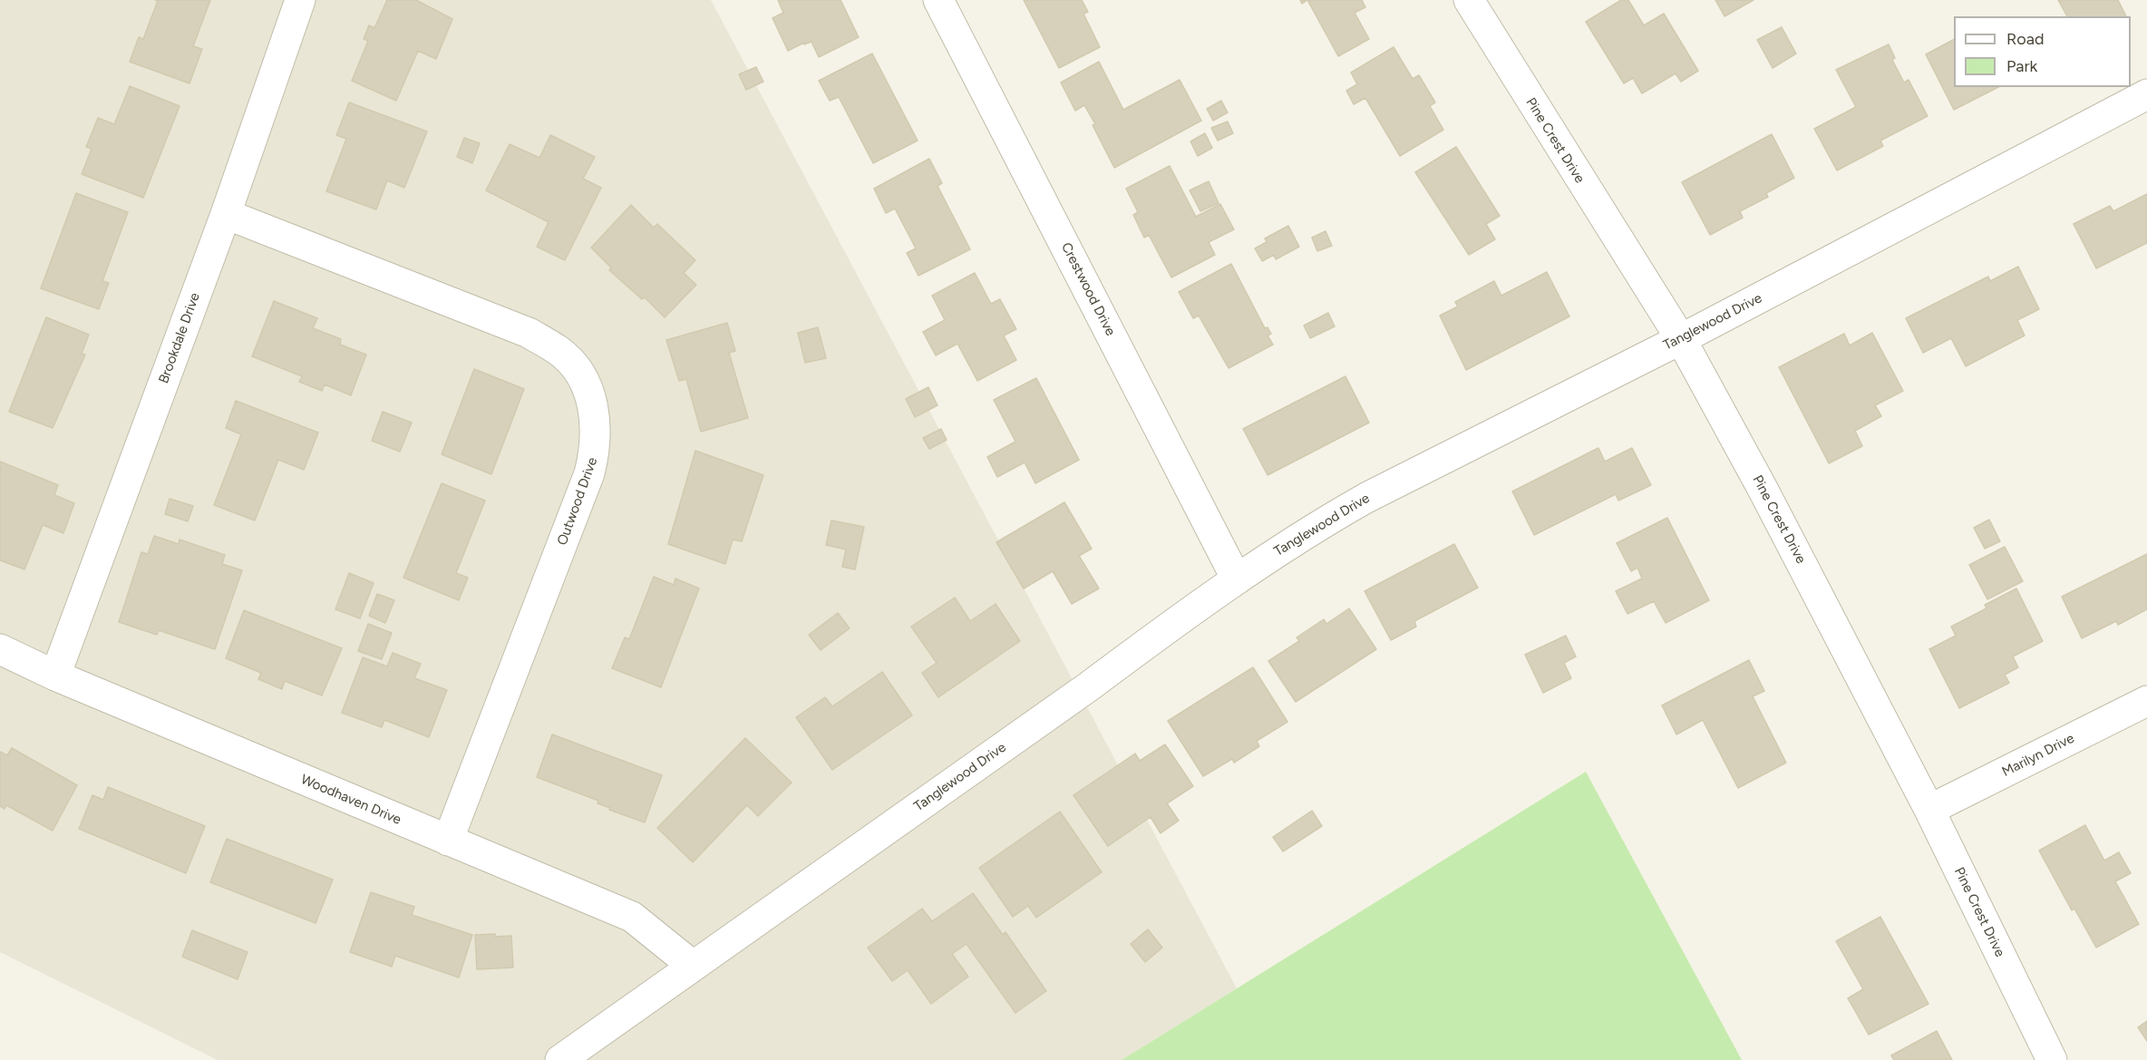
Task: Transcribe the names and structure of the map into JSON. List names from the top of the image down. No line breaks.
{"streets":{"street":["Pine Crest Drive","Crestwood Drive","Tanglewood Drive","Brookdale Drive","Outwood Drive","Marilyn Drive","Woodhaven Drive"]},"crossings":[["Pine Crest Drive","Tanglewood Drive"],["Pine Crest Drive","Marilyn Drive"],["Crestwood Drive","Tanglewood Drive"],["Tanglewood Drive","Woodhaven Drive"],["Brookdale Drive","Outwood Drive"],["Brookdale Drive","Woodhaven Drive"],["Outwood Drive","Woodhaven Drive"]],"legend":["Road","Park"]}
